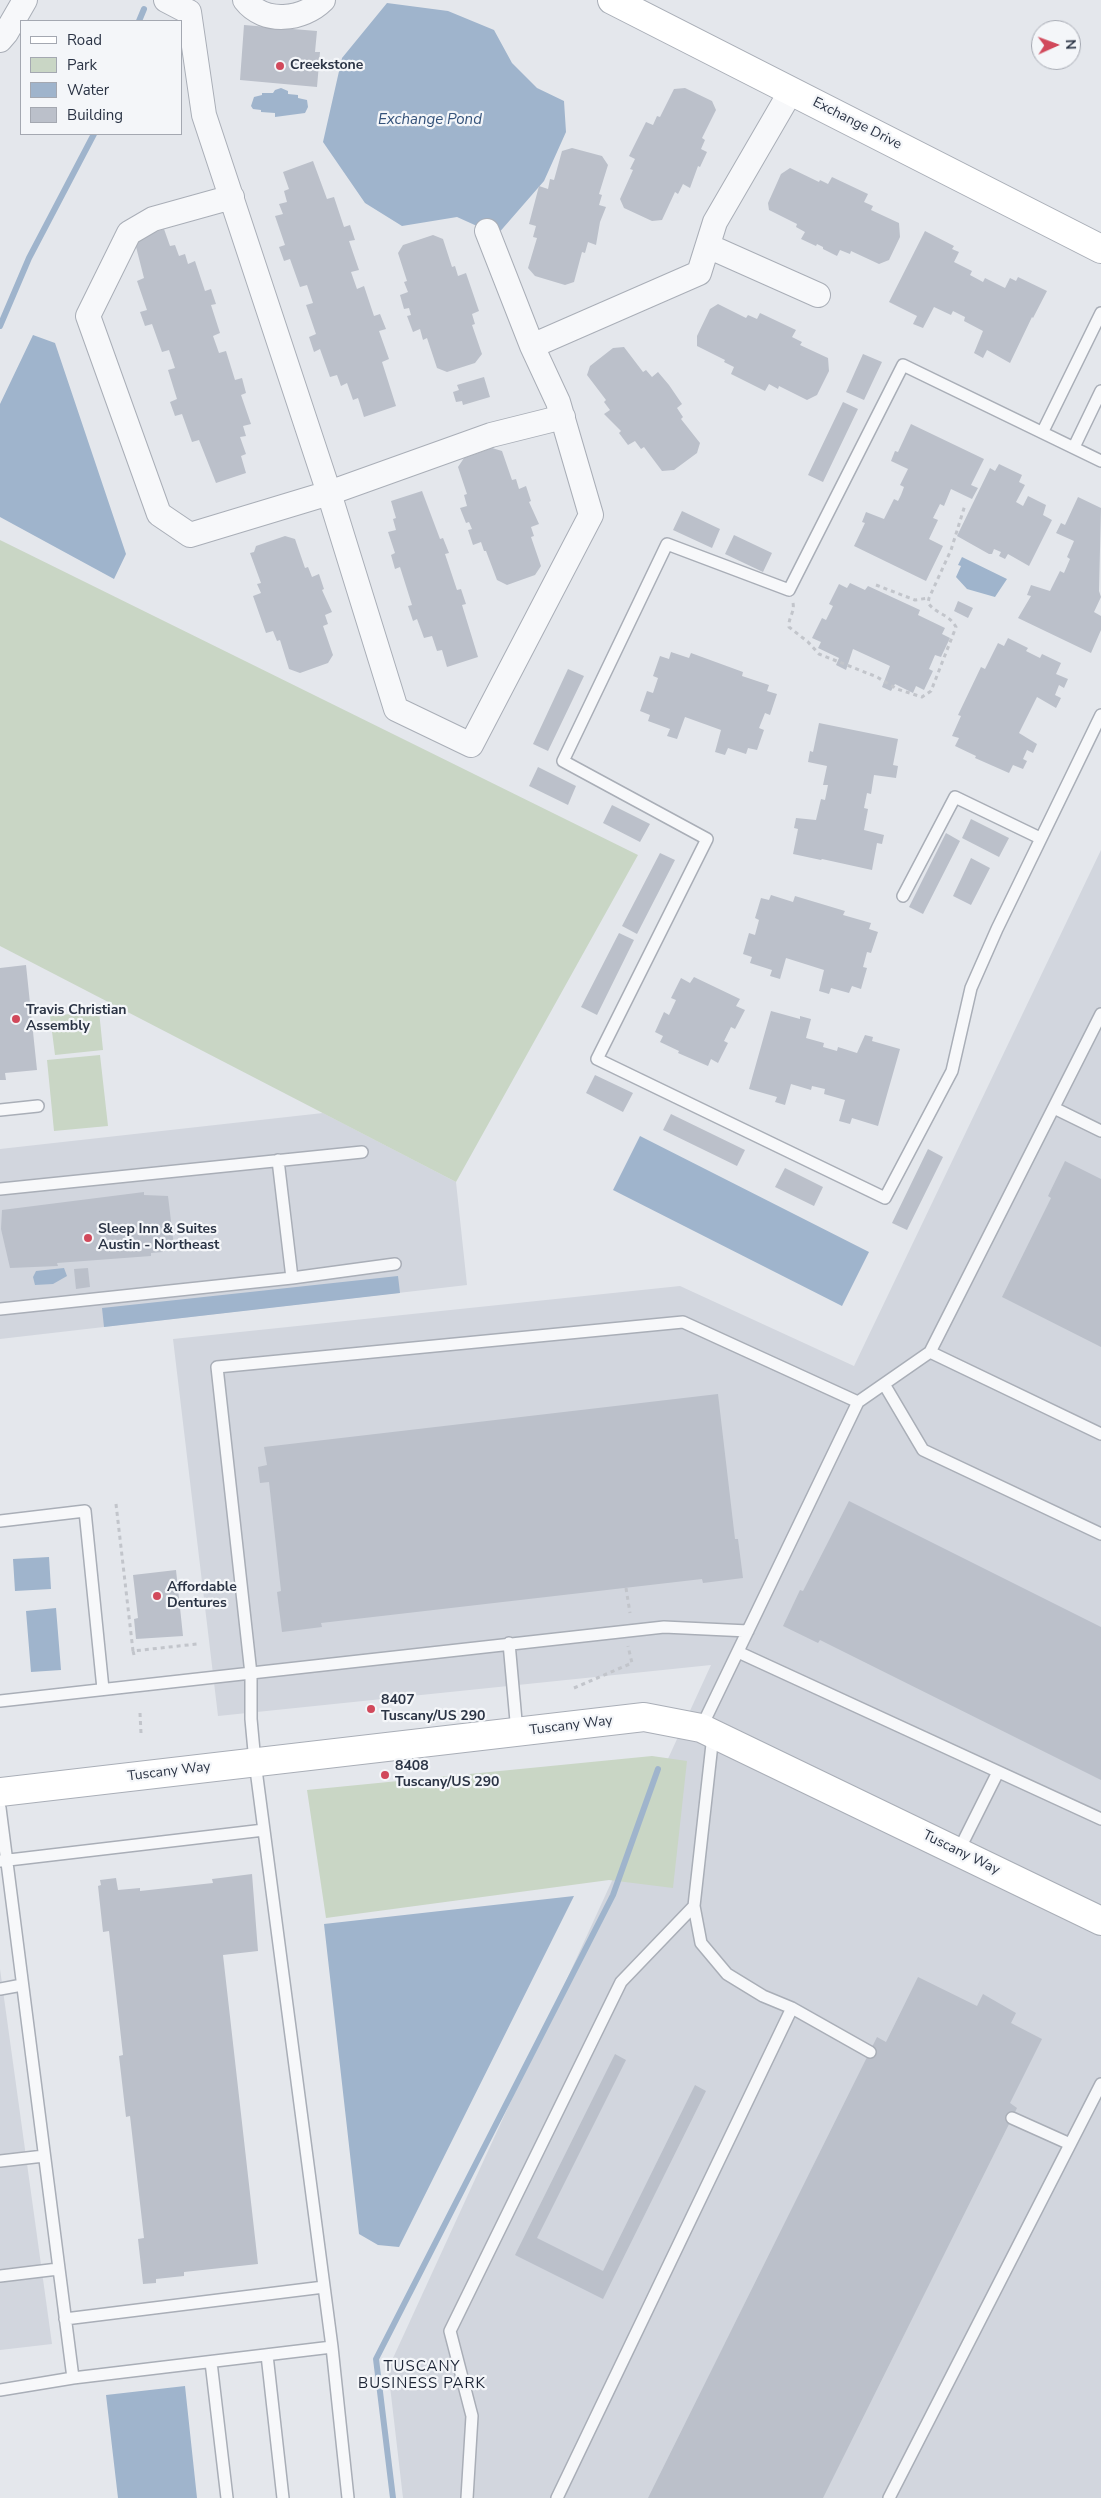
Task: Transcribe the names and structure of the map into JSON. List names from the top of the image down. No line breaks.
{"streets":{"street":["Exchange Drive","Tuscany Way"]},"districts":["TUSCANY BUSINESS PARK"],"water":["Exchange Pond"],"places":["Creekstone","Travis Christian Assembly","Sleep Inn & Suites Austin - Northeast","Affordable Dentures","8407 Tuscany/US 290","8408 Tuscany/US 290"],"legend":["Road","Park","Water","Building"],"north":"right"}
